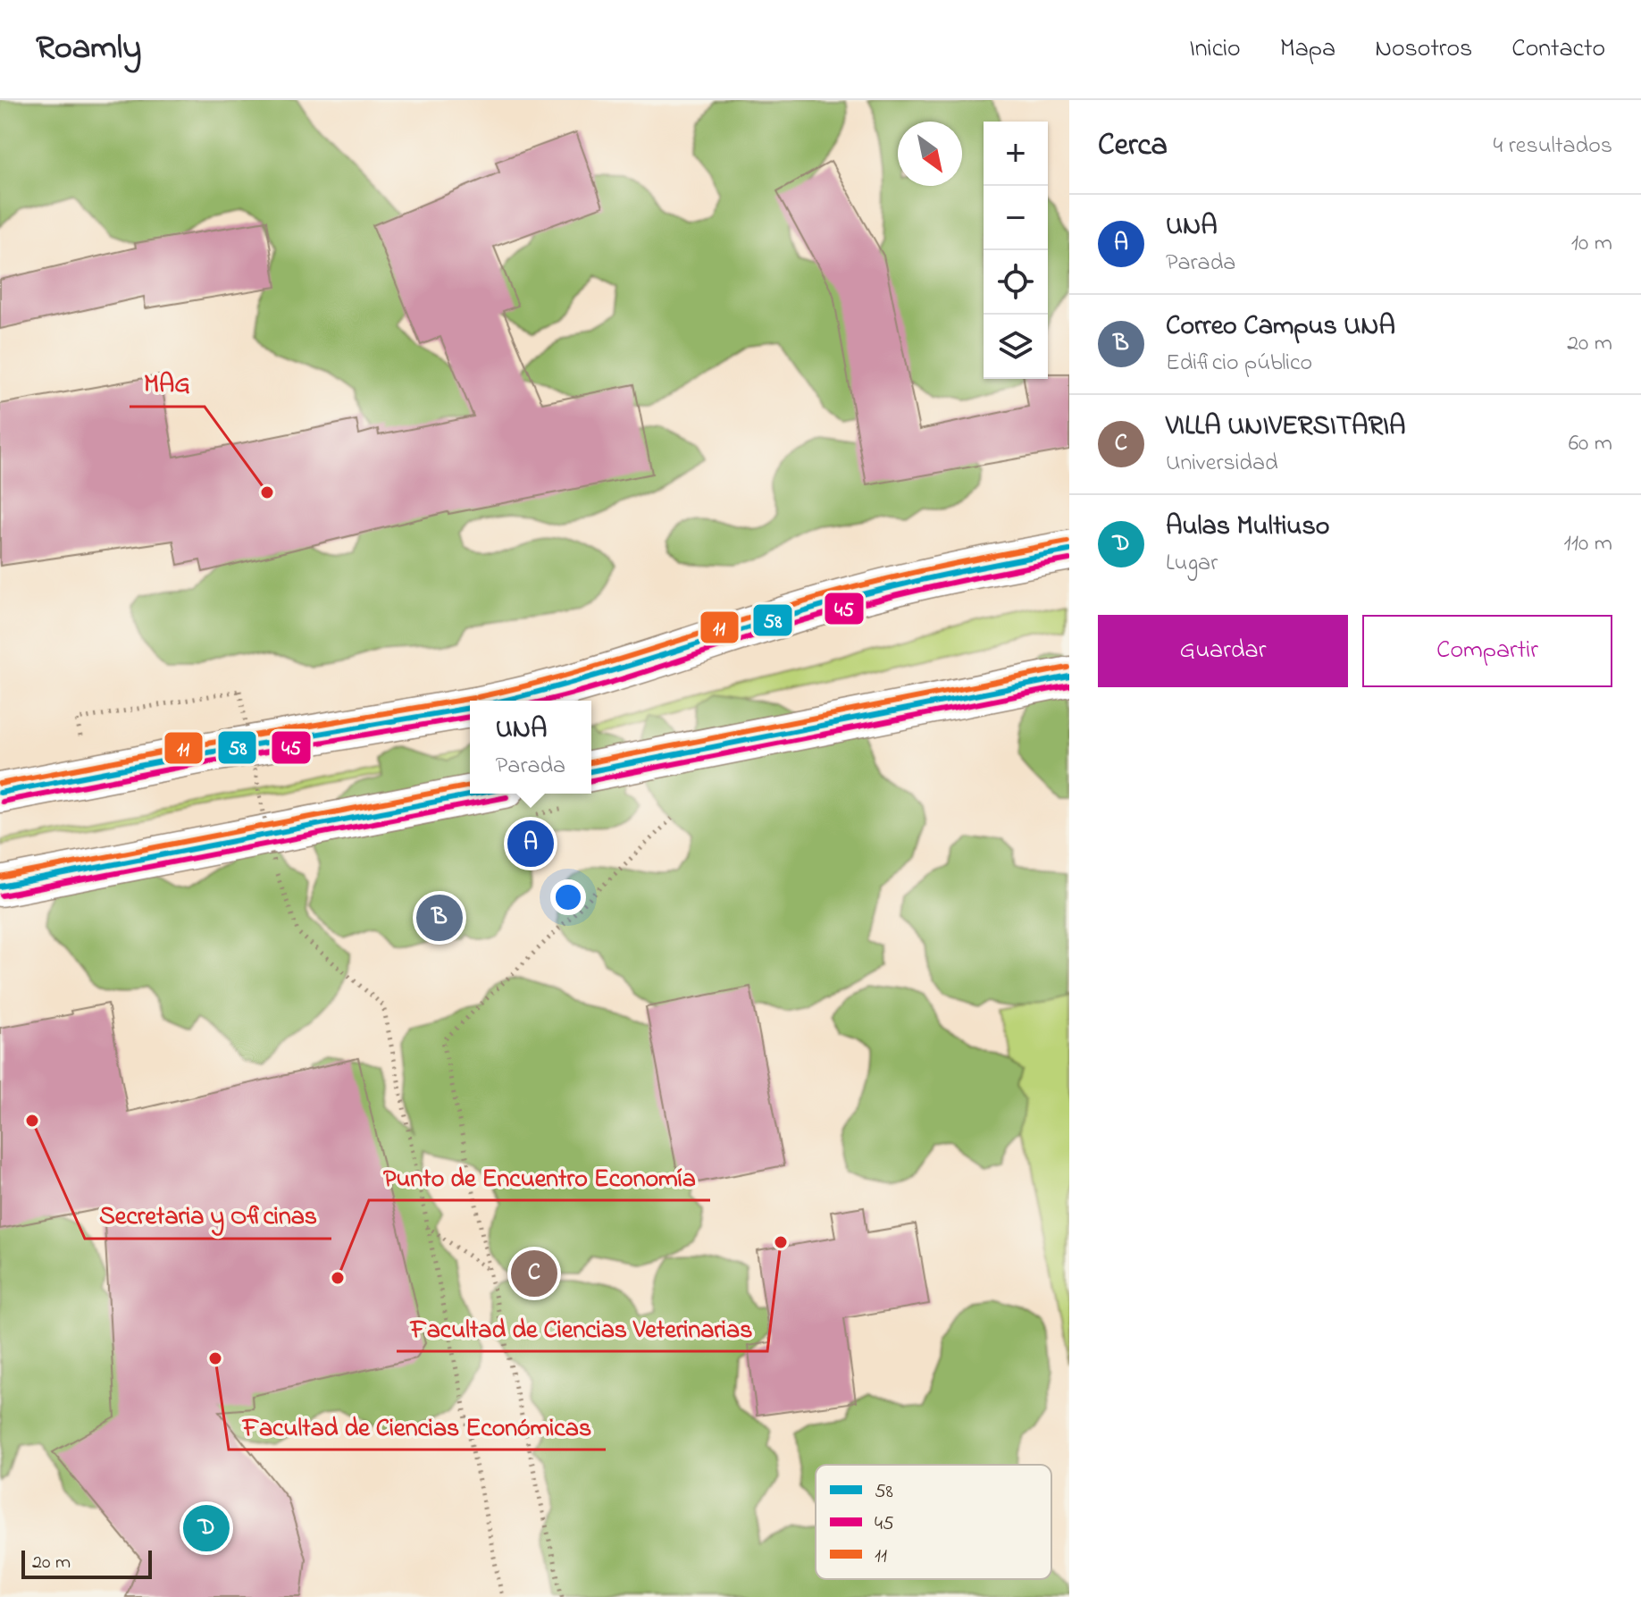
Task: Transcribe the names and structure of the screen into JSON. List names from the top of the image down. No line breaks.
{"places":["MAG","Secretaria y Oficinas","Facultad de Ciencias Veterinarias","Punto de Encuentro Economía","Facultad de Ciencias Económicas"],"lines":["transit line 11","transit line 58","transit line 45"],"legend":["58","45","11"],"scale_bar":"20 m","north":"bottom right","page":{"header":"Roamly","nav":["Inicio","Mapa","Nosotros","Contacto"],"heading":["Cerca","4 resultados"],"map_buttons":["+","−"],"list":[{"mark":"A","name":"UNA","note":"Parada","value":"10 m"},{"mark":"B","name":"Correo Campus UNA","note":"Edificio público","value":"20 m"},{"mark":"C","name":"VILLA UNIVERSITARIA","note":"Universidad","value":"60 m"},{"mark":"D","name":"Aulas Multiuso","note":"Lugar","value":"110 m"}],"buttons":["Guardar","Compartir"],"popup":["UNA","Parada"],"pins":["A","B","C","D"],"scale":"20 m"}}
